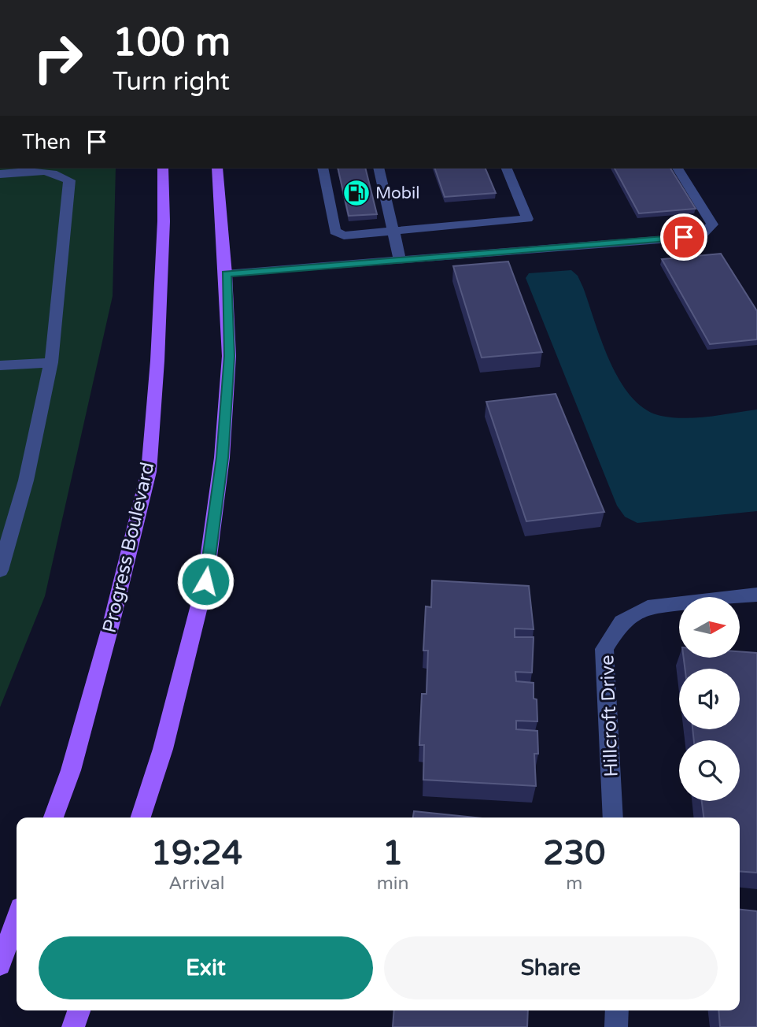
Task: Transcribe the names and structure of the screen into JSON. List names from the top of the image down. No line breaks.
{"streets":{"main road":["Progress Boulevard"],"street":["Hillcroft Drive"]},"places":{"fuel station":["Mobil"]},"north":"right","page":{"turn":["100 m","Turn right"],"then":"Then","eta":["19:24","Arrival","1","min","230","m"],"buttons":["Exit","Share"]}}
